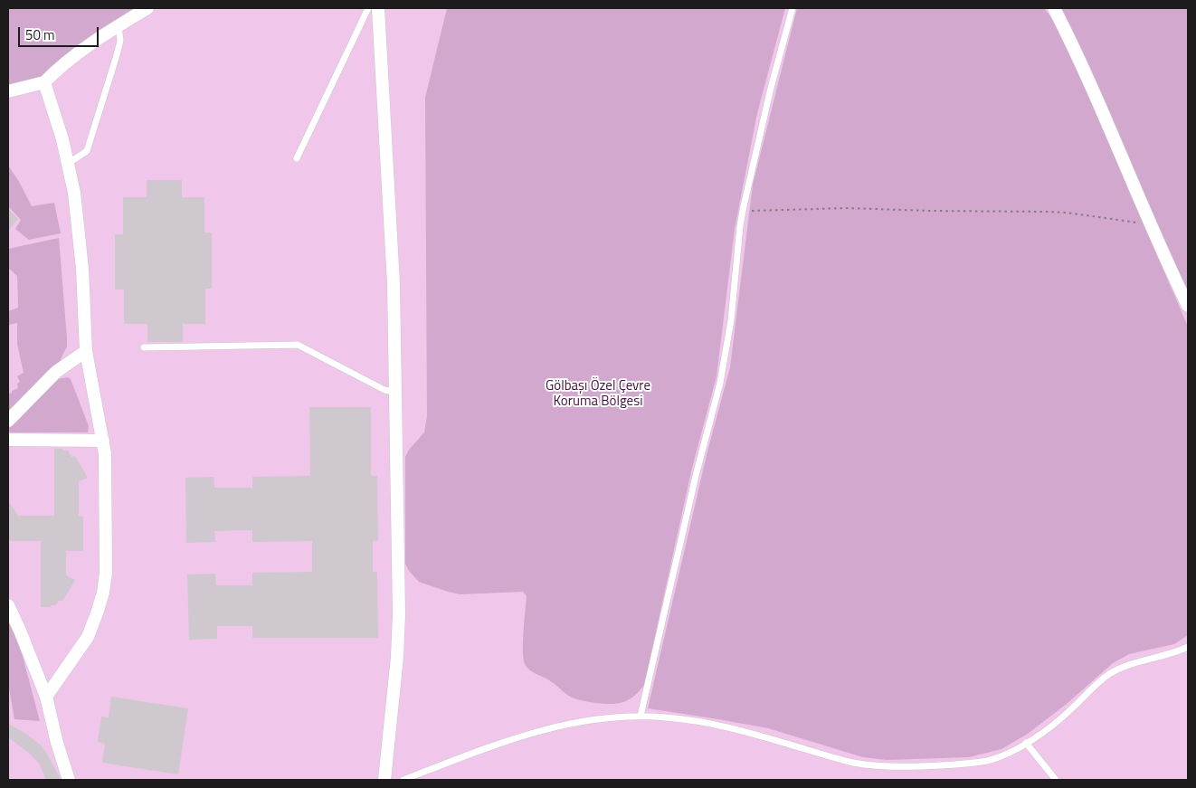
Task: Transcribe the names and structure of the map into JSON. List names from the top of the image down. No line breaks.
{"parks":["Gölbaşı Özel Çevre Koruma Bölgesi"],"scale_bar":"50 m"}
